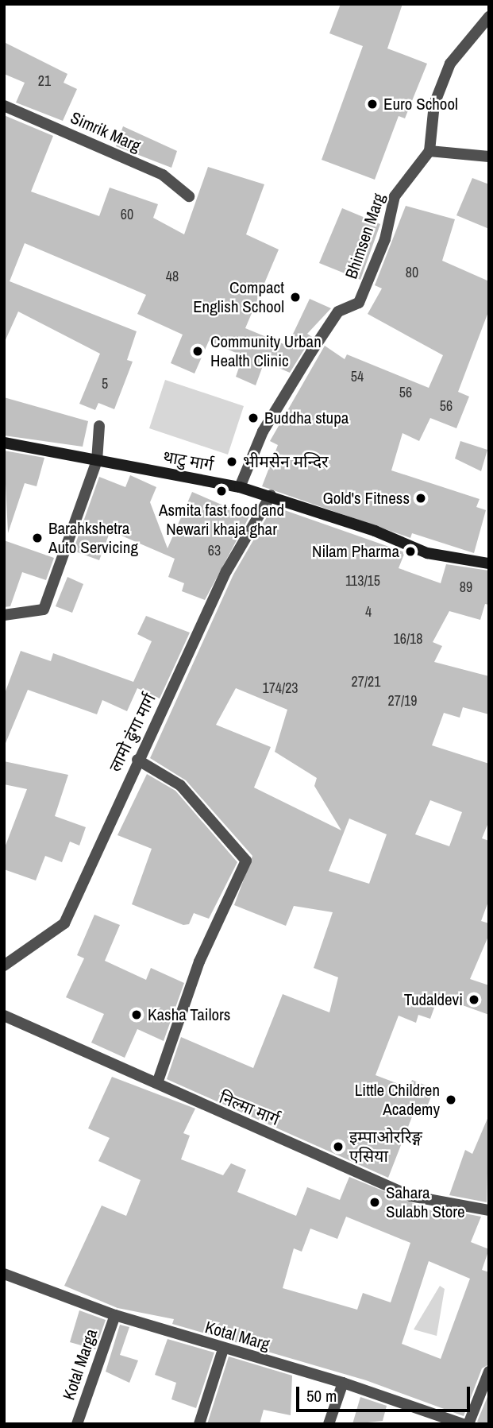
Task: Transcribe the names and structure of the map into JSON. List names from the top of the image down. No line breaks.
{"streets":{"main road":["थाटु मार्ग"],"street":["Simrik Marg","Bhimsen Marg","लामो ढुंगा मार्ग","निल्मा मार्ग","Kotal Marg","Kotal Marga"]},"crossings":[["Bhimsen Marg","थाटु मार्ग"],["थाटु मार्ग","लामो ढुंगा मार्ग"],["Kotal Marg","Kotal Marga"]],"places":["Euro School","Compact English School","Community Urban Health Clinic","Buddha stupa","भीमसेन मन्दिर","Asmita fast food and Newari khaja ghar","Gold's Fitness","Barahkshetra Auto Servicing","Nilam Pharma","Tudaldevi","Kasha Tailors","Little Children Academy","इम्पाओररिङ्ग एसिया","Sahara Sulabh Store"],"house_numbers":["21","60","80","48","54","5","56","56","63","113/15","89","4","16/18","27/21","174/23","27/19"],"scale_bar":"50 m"}
